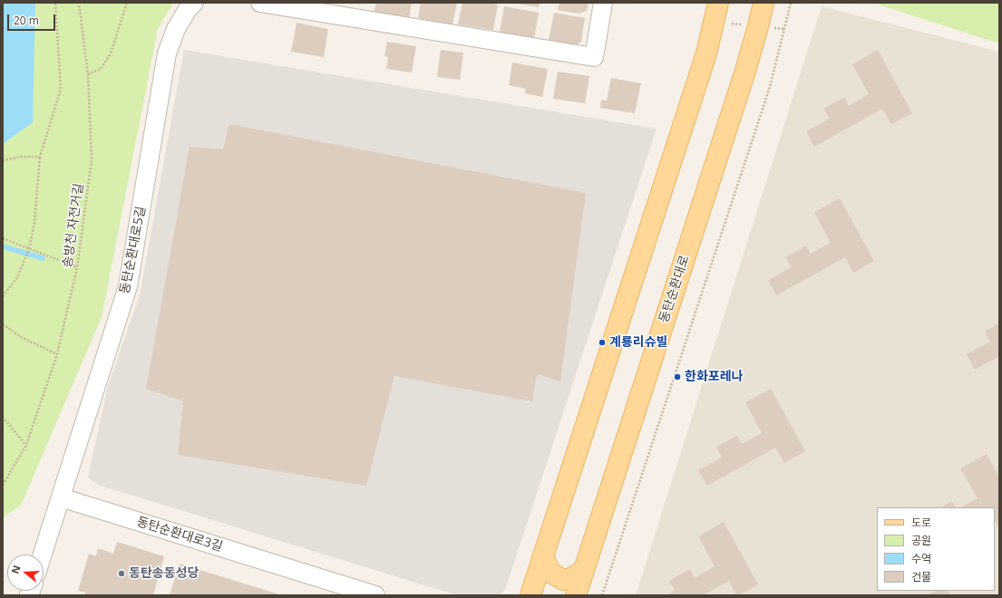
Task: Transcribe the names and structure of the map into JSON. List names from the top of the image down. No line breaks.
{"streets":{"main road":["동탄순환대로"],"street":["동탄순환대로5길","동탄순환대로3길"],"path":["송방천 자전거길"]},"crossings":[["동탄순환대로5길","동탄순환대로3길"]],"places":["계룡리슈빌","한화포레나","동탄송동성당"],"legend":["도로","공원","수역","건물"],"scale_bar":"20 m","north":"left"}
